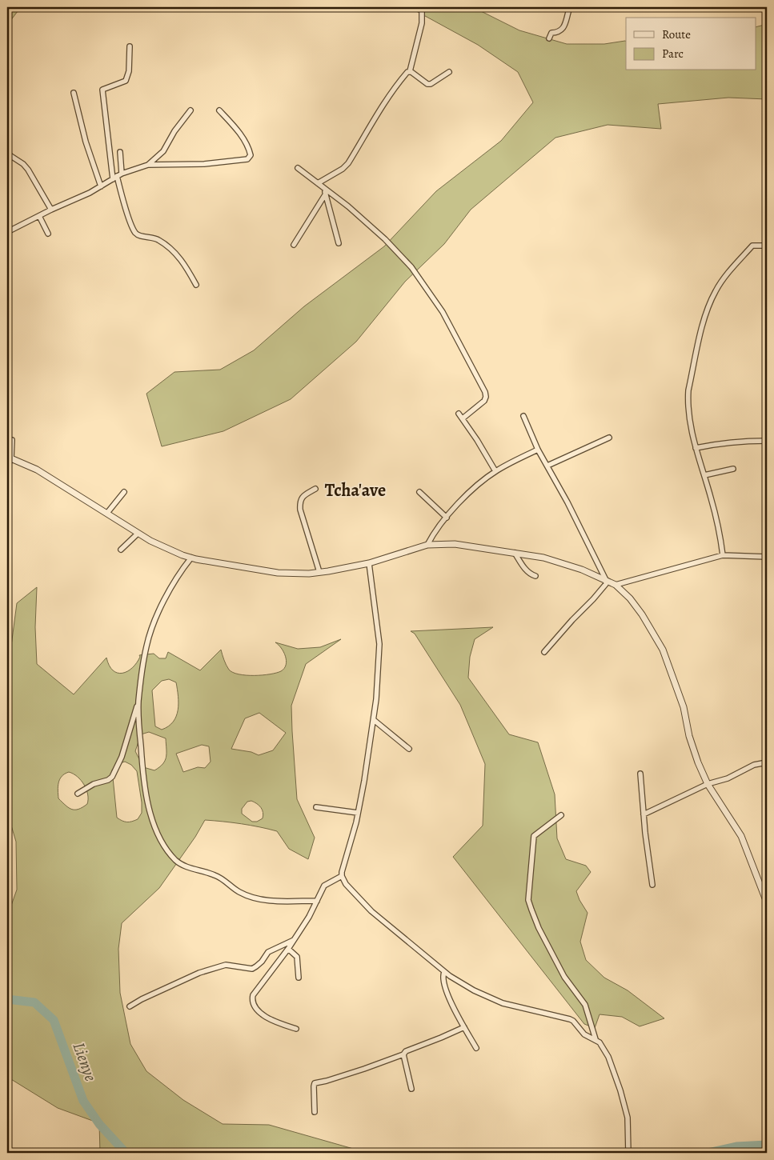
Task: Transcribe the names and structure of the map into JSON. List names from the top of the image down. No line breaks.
{"districts":["Tcha'ave"],"water":["Lienye"],"legend":["Route","Parc"]}
